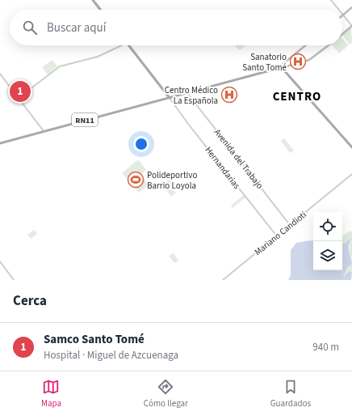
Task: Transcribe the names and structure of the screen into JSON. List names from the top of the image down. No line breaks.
{"streets":{"main road":["RN11"],"street":["Avenida del Trabajo","Hernandarias","Mariano Candioti"]},"crossings":[["RN11","Avenida del Trabajo"],["RN11","Hernandarias"],["Avenida del Trabajo","Mariano Candioti"],["Hernandarias","Mariano Candioti"]],"districts":["CENTRO"],"places":{"hospital":["Sanatorio Santo Tomé","Centro Médico La Española"],"sports":["Polideportivo Barrio Loyola"]},"page":{"search":"Buscar aquí","pins":"1","heading":"Cerca","list":[{"mark":"1","name":"Samco Santo Tomé","note":"Hospital · Miguel de Azcuenaga","value":"940 m"}],"nav":["Mapa","Cómo llegar","Guardados"]}}
